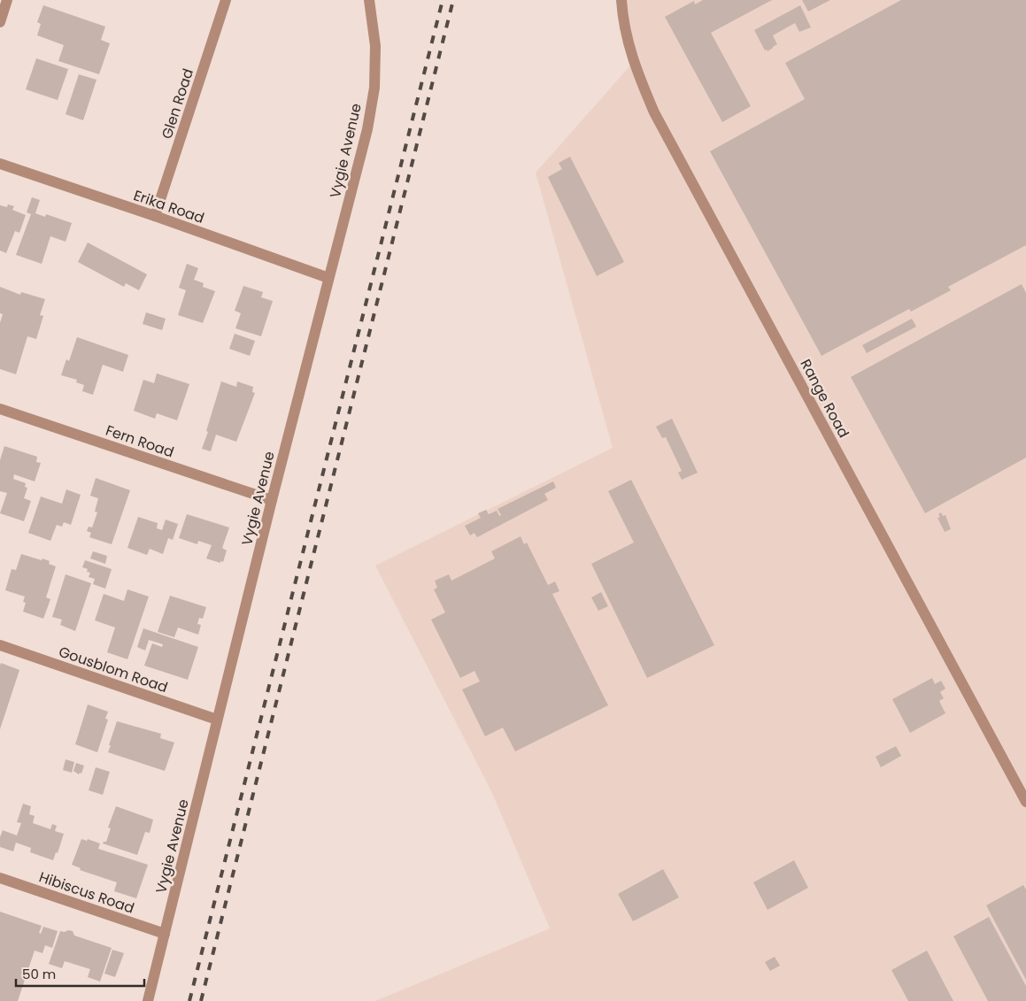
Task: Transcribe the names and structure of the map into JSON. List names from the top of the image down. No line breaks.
{"streets":{"street":["Glen Road","Vygie Avenue","Erika Road","Range Road","Fern Road","Gousblom Road","Hibiscus Road"]},"crossings":[["Glen Road","Erika Road"],["Vygie Avenue","Erika Road"],["Vygie Avenue","Fern Road"],["Vygie Avenue","Gousblom Road"],["Vygie Avenue","Hibiscus Road"]],"scale_bar":"50 m"}
